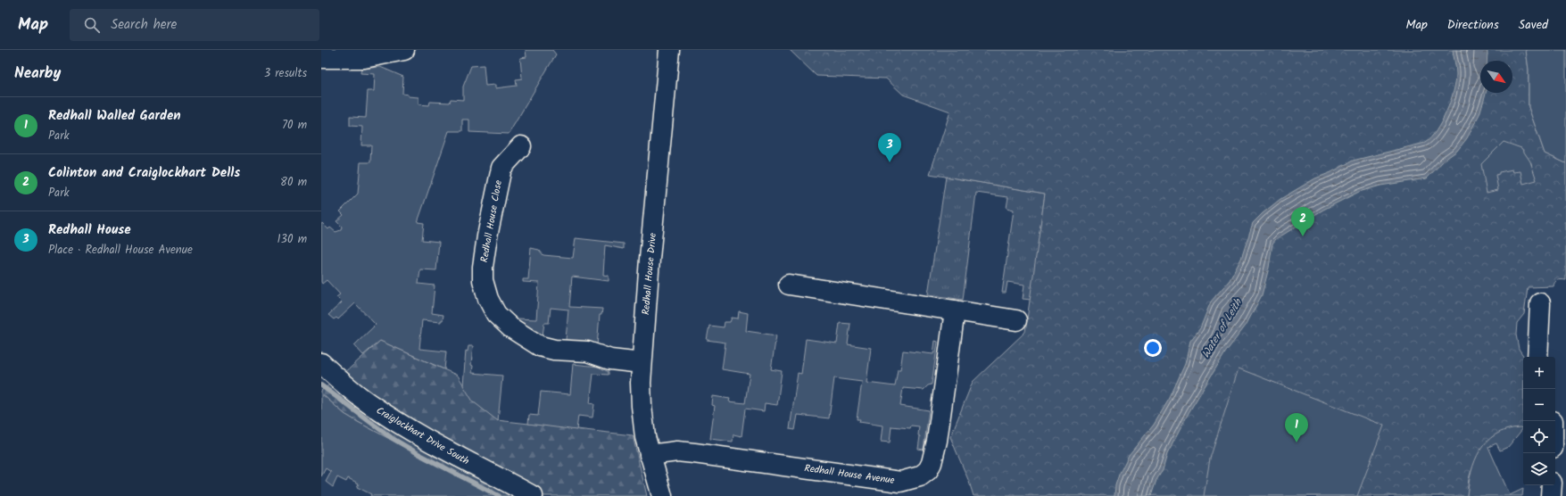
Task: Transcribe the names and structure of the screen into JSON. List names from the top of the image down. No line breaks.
{"streets":{"street":["Redhall House Close","Redhall House Drive","Craiglockhart Drive South","Redhall House Avenue"]},"crossings":[["Redhall House Close","Redhall House Drive"],["Redhall House Drive","Redhall House Avenue"]],"water":["Water of Leith"],"north":"bottom right","page":{"header":"Map","search":"Search here","nav":["Map","Directions","Saved"],"heading":["Nearby","3 results"],"list":[{"mark":"1","name":"Redhall Walled Garden","note":"Park","value":"70 m"},{"mark":"2","name":"Colinton and Craiglockhart Dells","note":"Park","value":"80 m"},{"mark":"3","name":"Redhall House","note":"Place · Redhall House Avenue","value":"130 m"}],"pins":["3","2","1"],"map_buttons":["+","−"]}}
